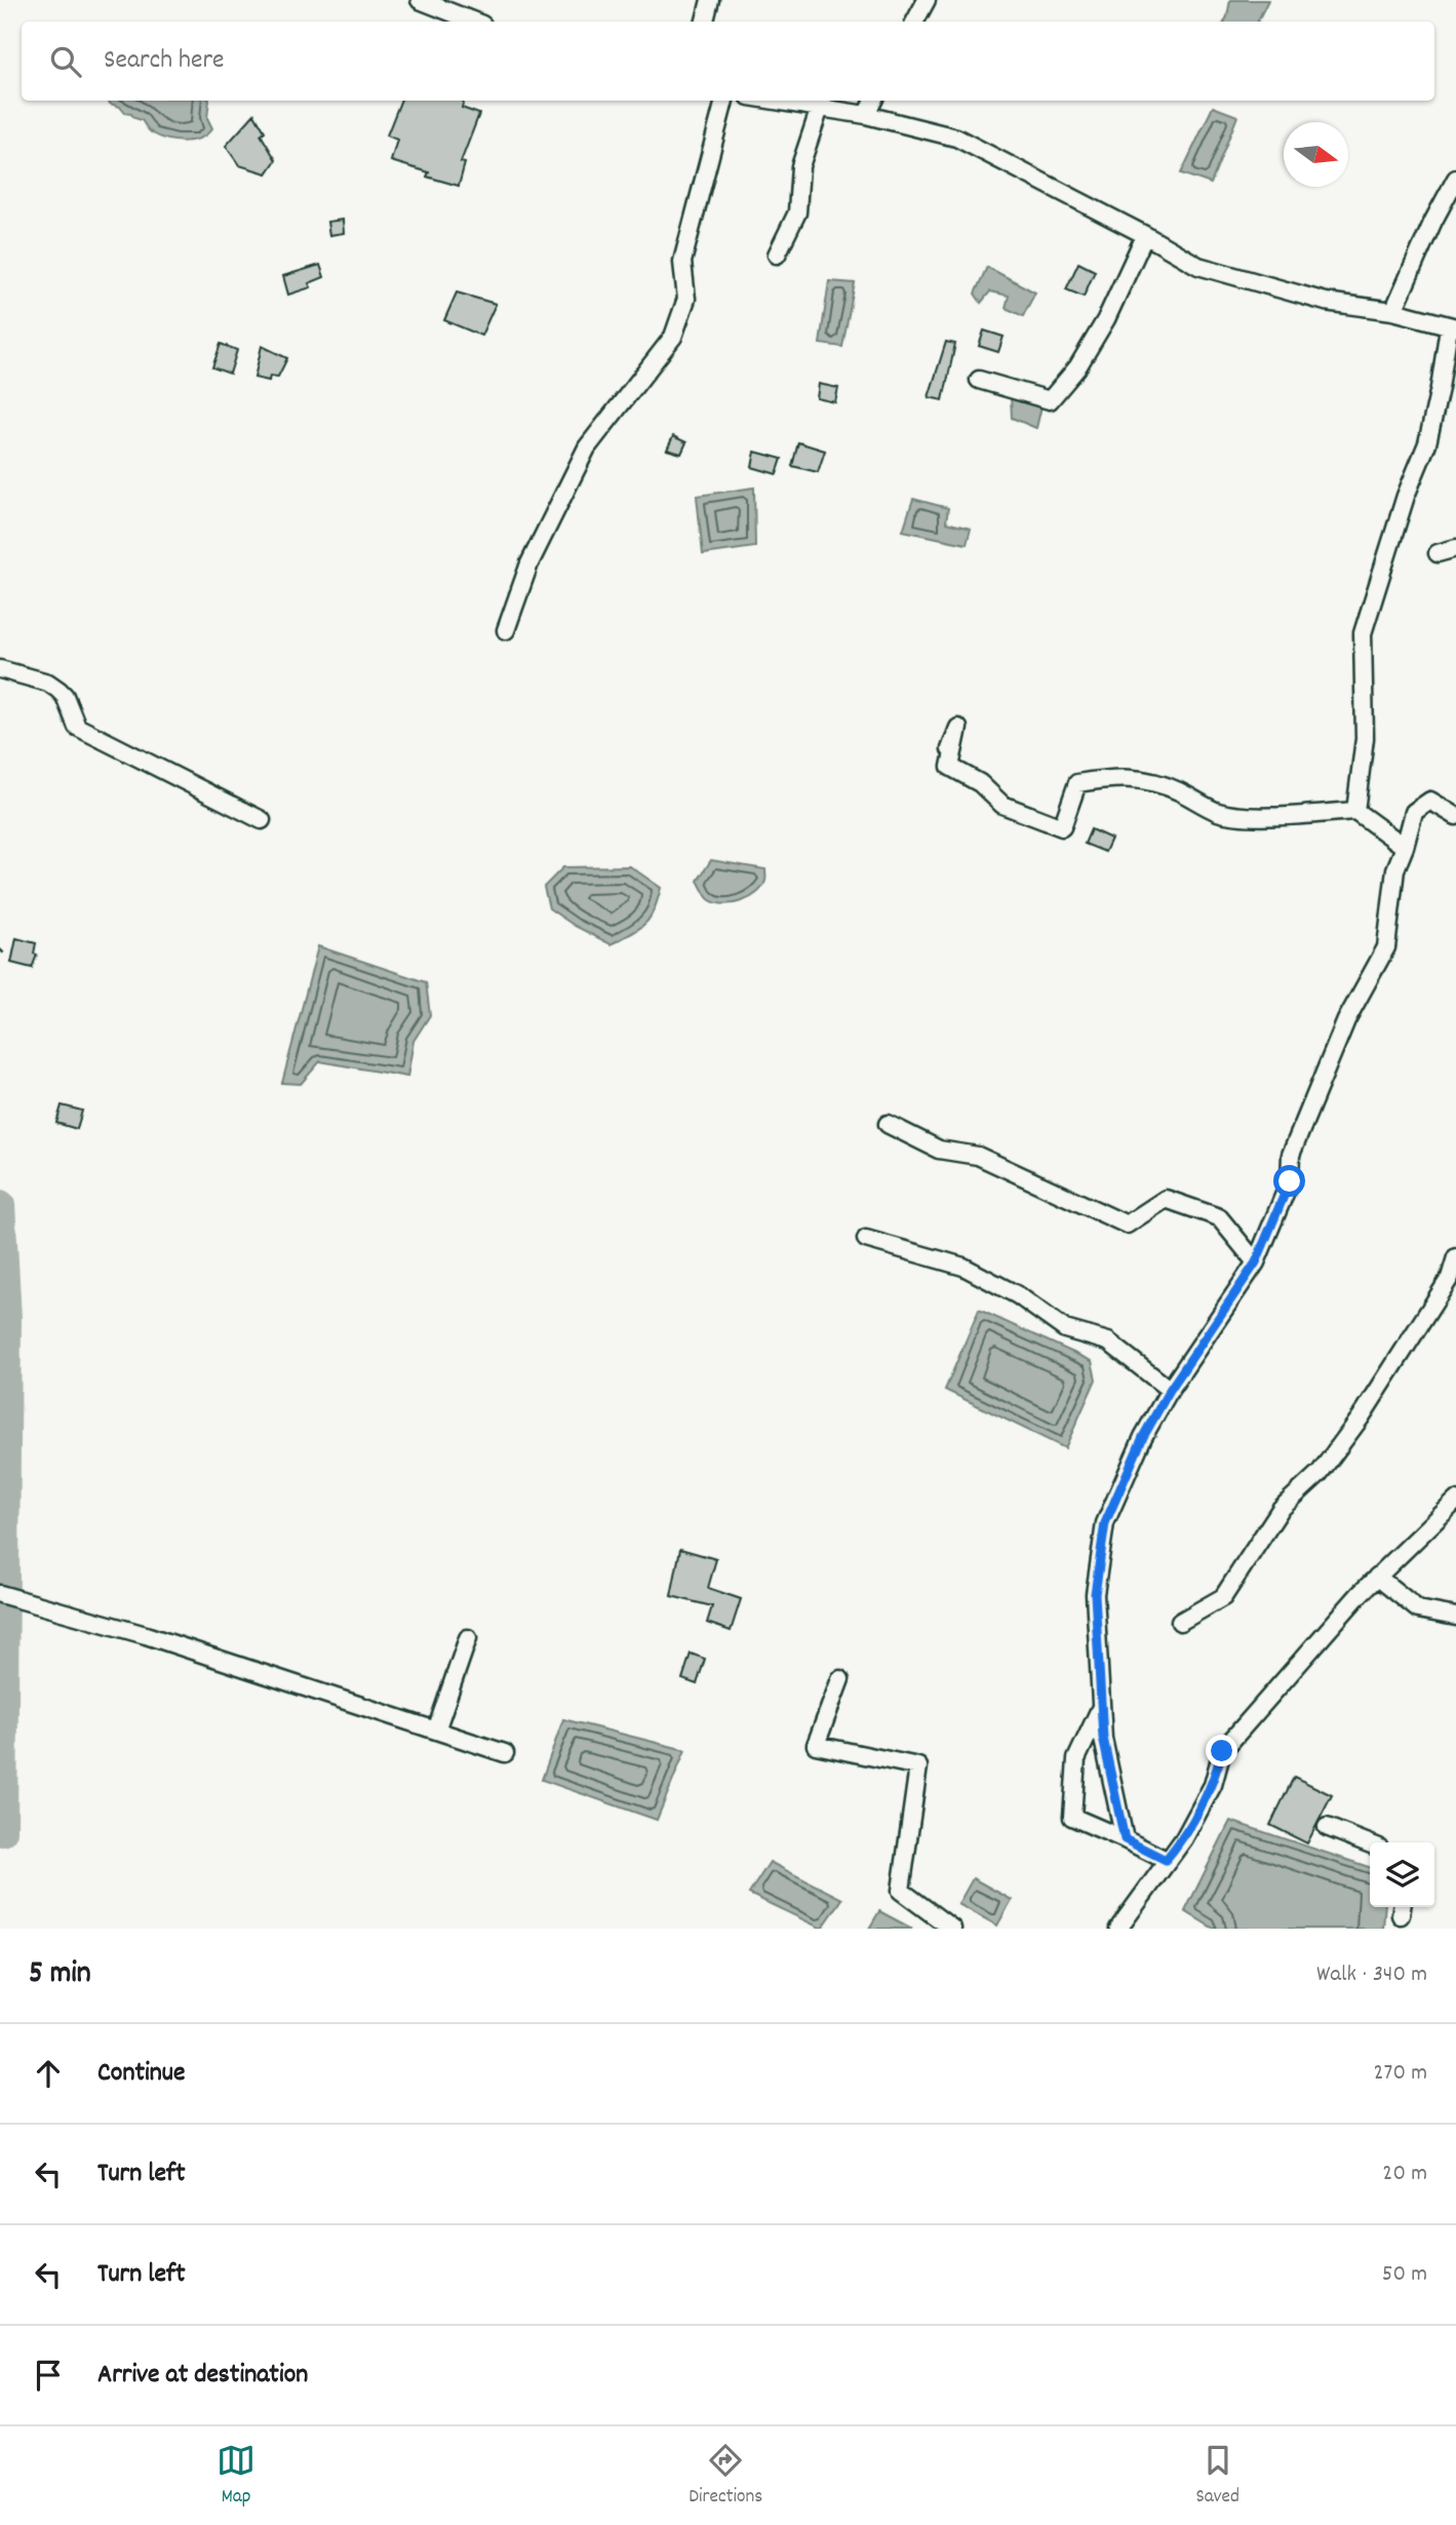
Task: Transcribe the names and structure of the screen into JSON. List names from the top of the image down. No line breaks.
{"north":"right","page":{"search":"Search here","heading":["5 min","Walk · 340 m"],"list":[["Continue","270 m"],["Turn left","20 m"],["Turn left","50 m"],"Arrive at destination"],"nav":["Map","Directions","Saved"]}}
